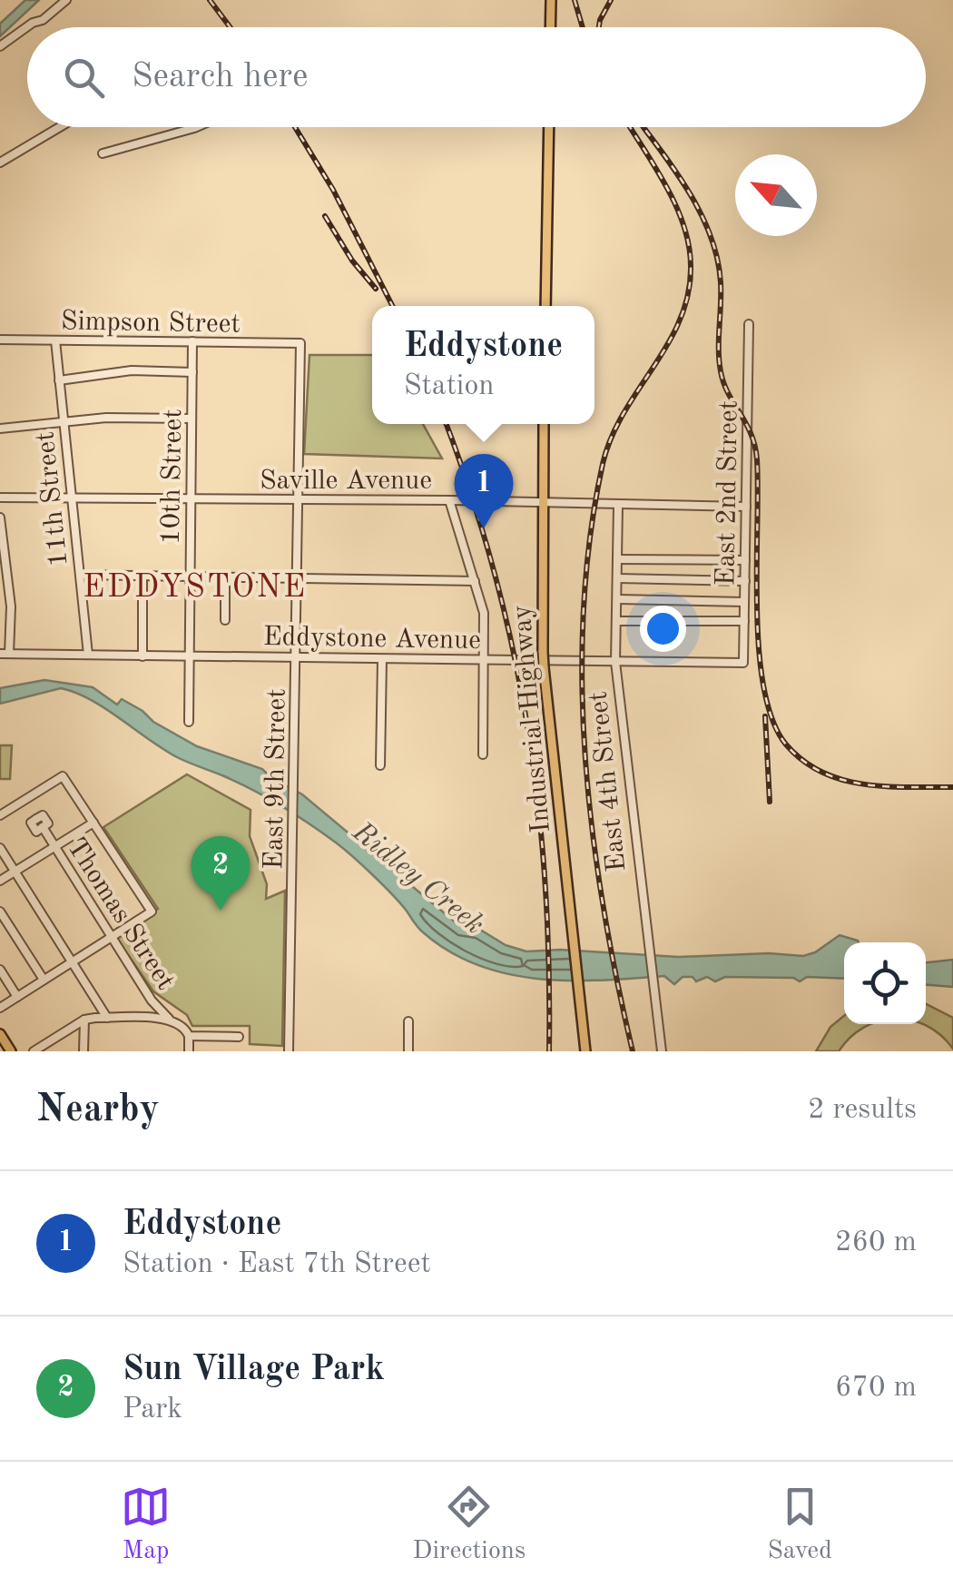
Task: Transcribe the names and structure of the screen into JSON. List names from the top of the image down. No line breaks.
{"streets":{"main road":["Industrial Highway"],"street":["Simpson Street","10th Street","Saville Avenue","East 2nd Street","11th Street","Eddystone Avenue","East 9th Street","East 4th Street","Thomas Street"]},"crossings":[["Simpson Street","10th Street"],["Simpson Street","11th Street"],["Simpson Street","East 9th Street"],["10th Street","Saville Avenue"],["10th Street","Eddystone Avenue"],["Saville Avenue","East 2nd Street"],["Saville Avenue","11th Street"],["Saville Avenue","Industrial Highway"],["Saville Avenue","East 9th Street"],["Saville Avenue","East 4th Street"],["East 2nd Street","Eddystone Avenue"],["11th Street","Eddystone Avenue"],["Eddystone Avenue","East 9th Street"],["Eddystone Avenue","East 4th Street"]],"districts":["EDDYSTONE"],"water":["Ridley Creek"],"north":"top left","page":{"search":"Search here","popup":["Eddystone","Station"],"pins":["1","2"],"heading":["Nearby","2 results"],"list":[{"mark":"1","name":"Eddystone","note":"Station · East 7th Street","value":"260 m"},{"mark":"2","name":"Sun Village Park","note":"Park","value":"670 m"}],"nav":["Map","Directions","Saved"]}}
